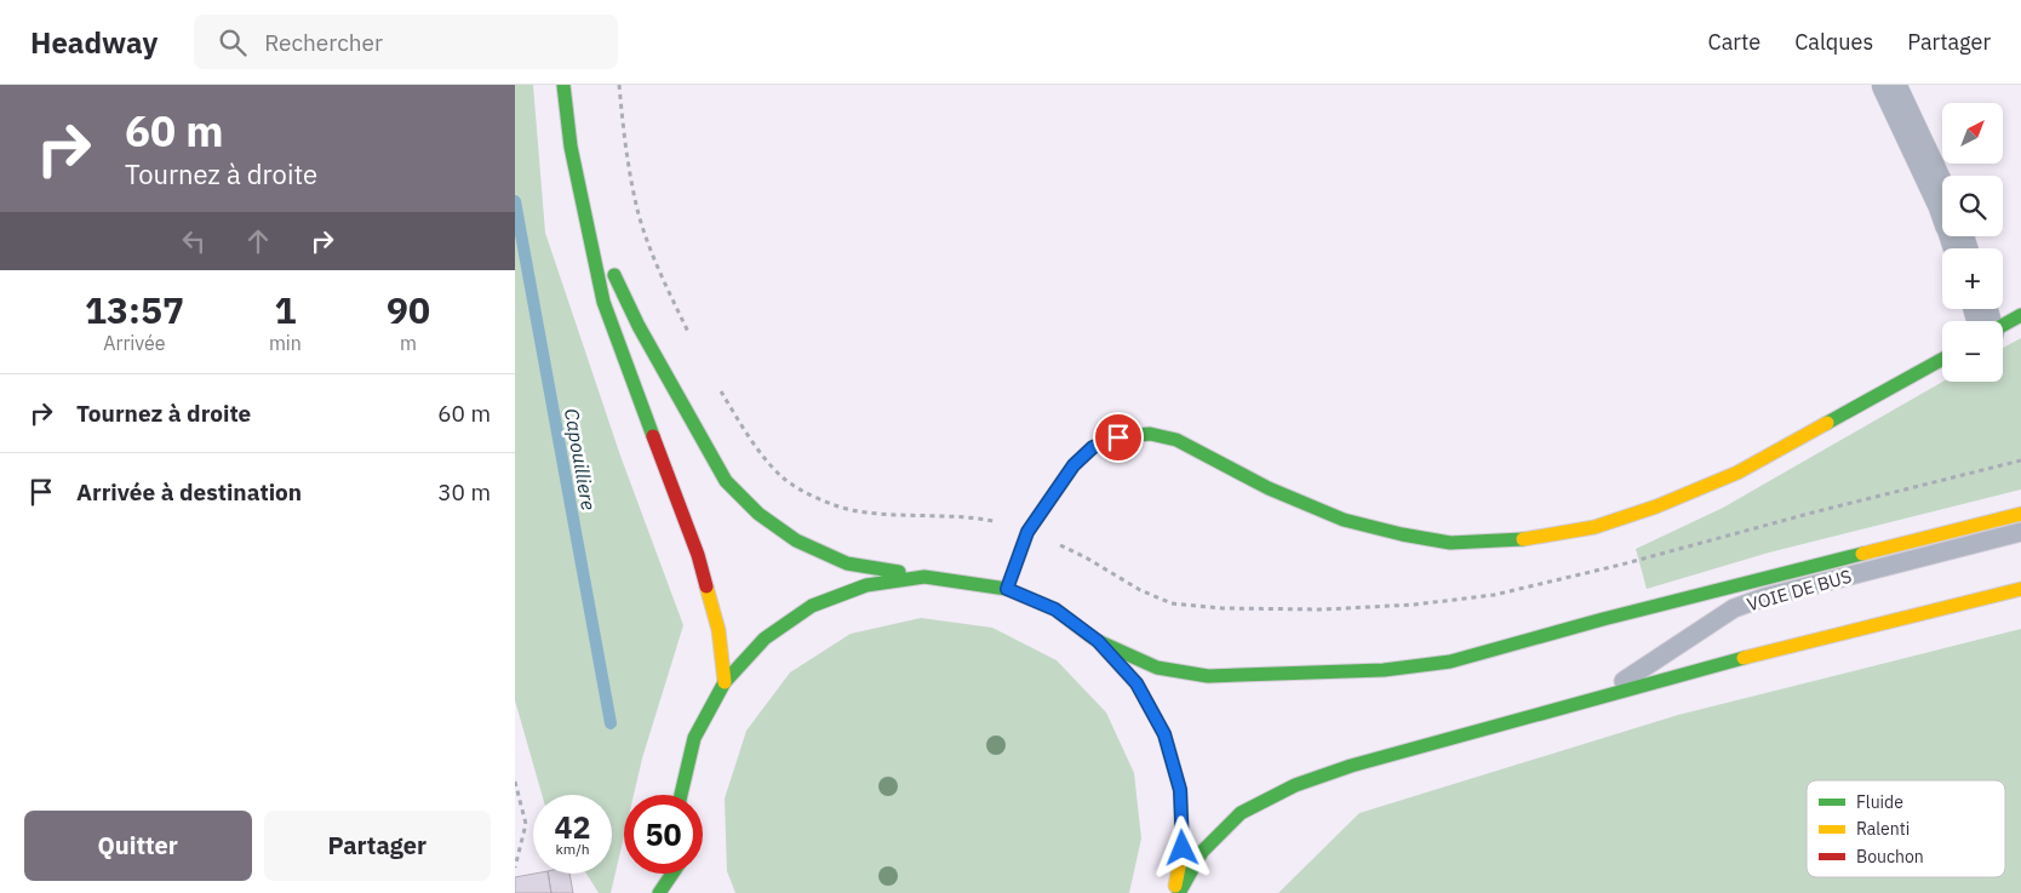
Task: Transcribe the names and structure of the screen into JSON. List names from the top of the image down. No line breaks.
{"streets":{"lane":["VOIE DE BUS"]},"water":["Capouilliere"],"legend":["Fluide","Ralenti","Bouchon"],"north":"top right","page":{"header":"Headway","search":"Rechercher","nav":["Carte","Calques","Partager"],"turn":["60 m","Tournez à droite"],"map_buttons":["+","−"],"eta":["13:57","Arrivée","1","min","90","m"],"list":[{"name":"Tournez à droite","value":"60 m"},{"name":"Arrivée à destination","value":"30 m"}],"speed":"42 km/h","limit":"50","buttons":["Quitter","Partager"]}}
